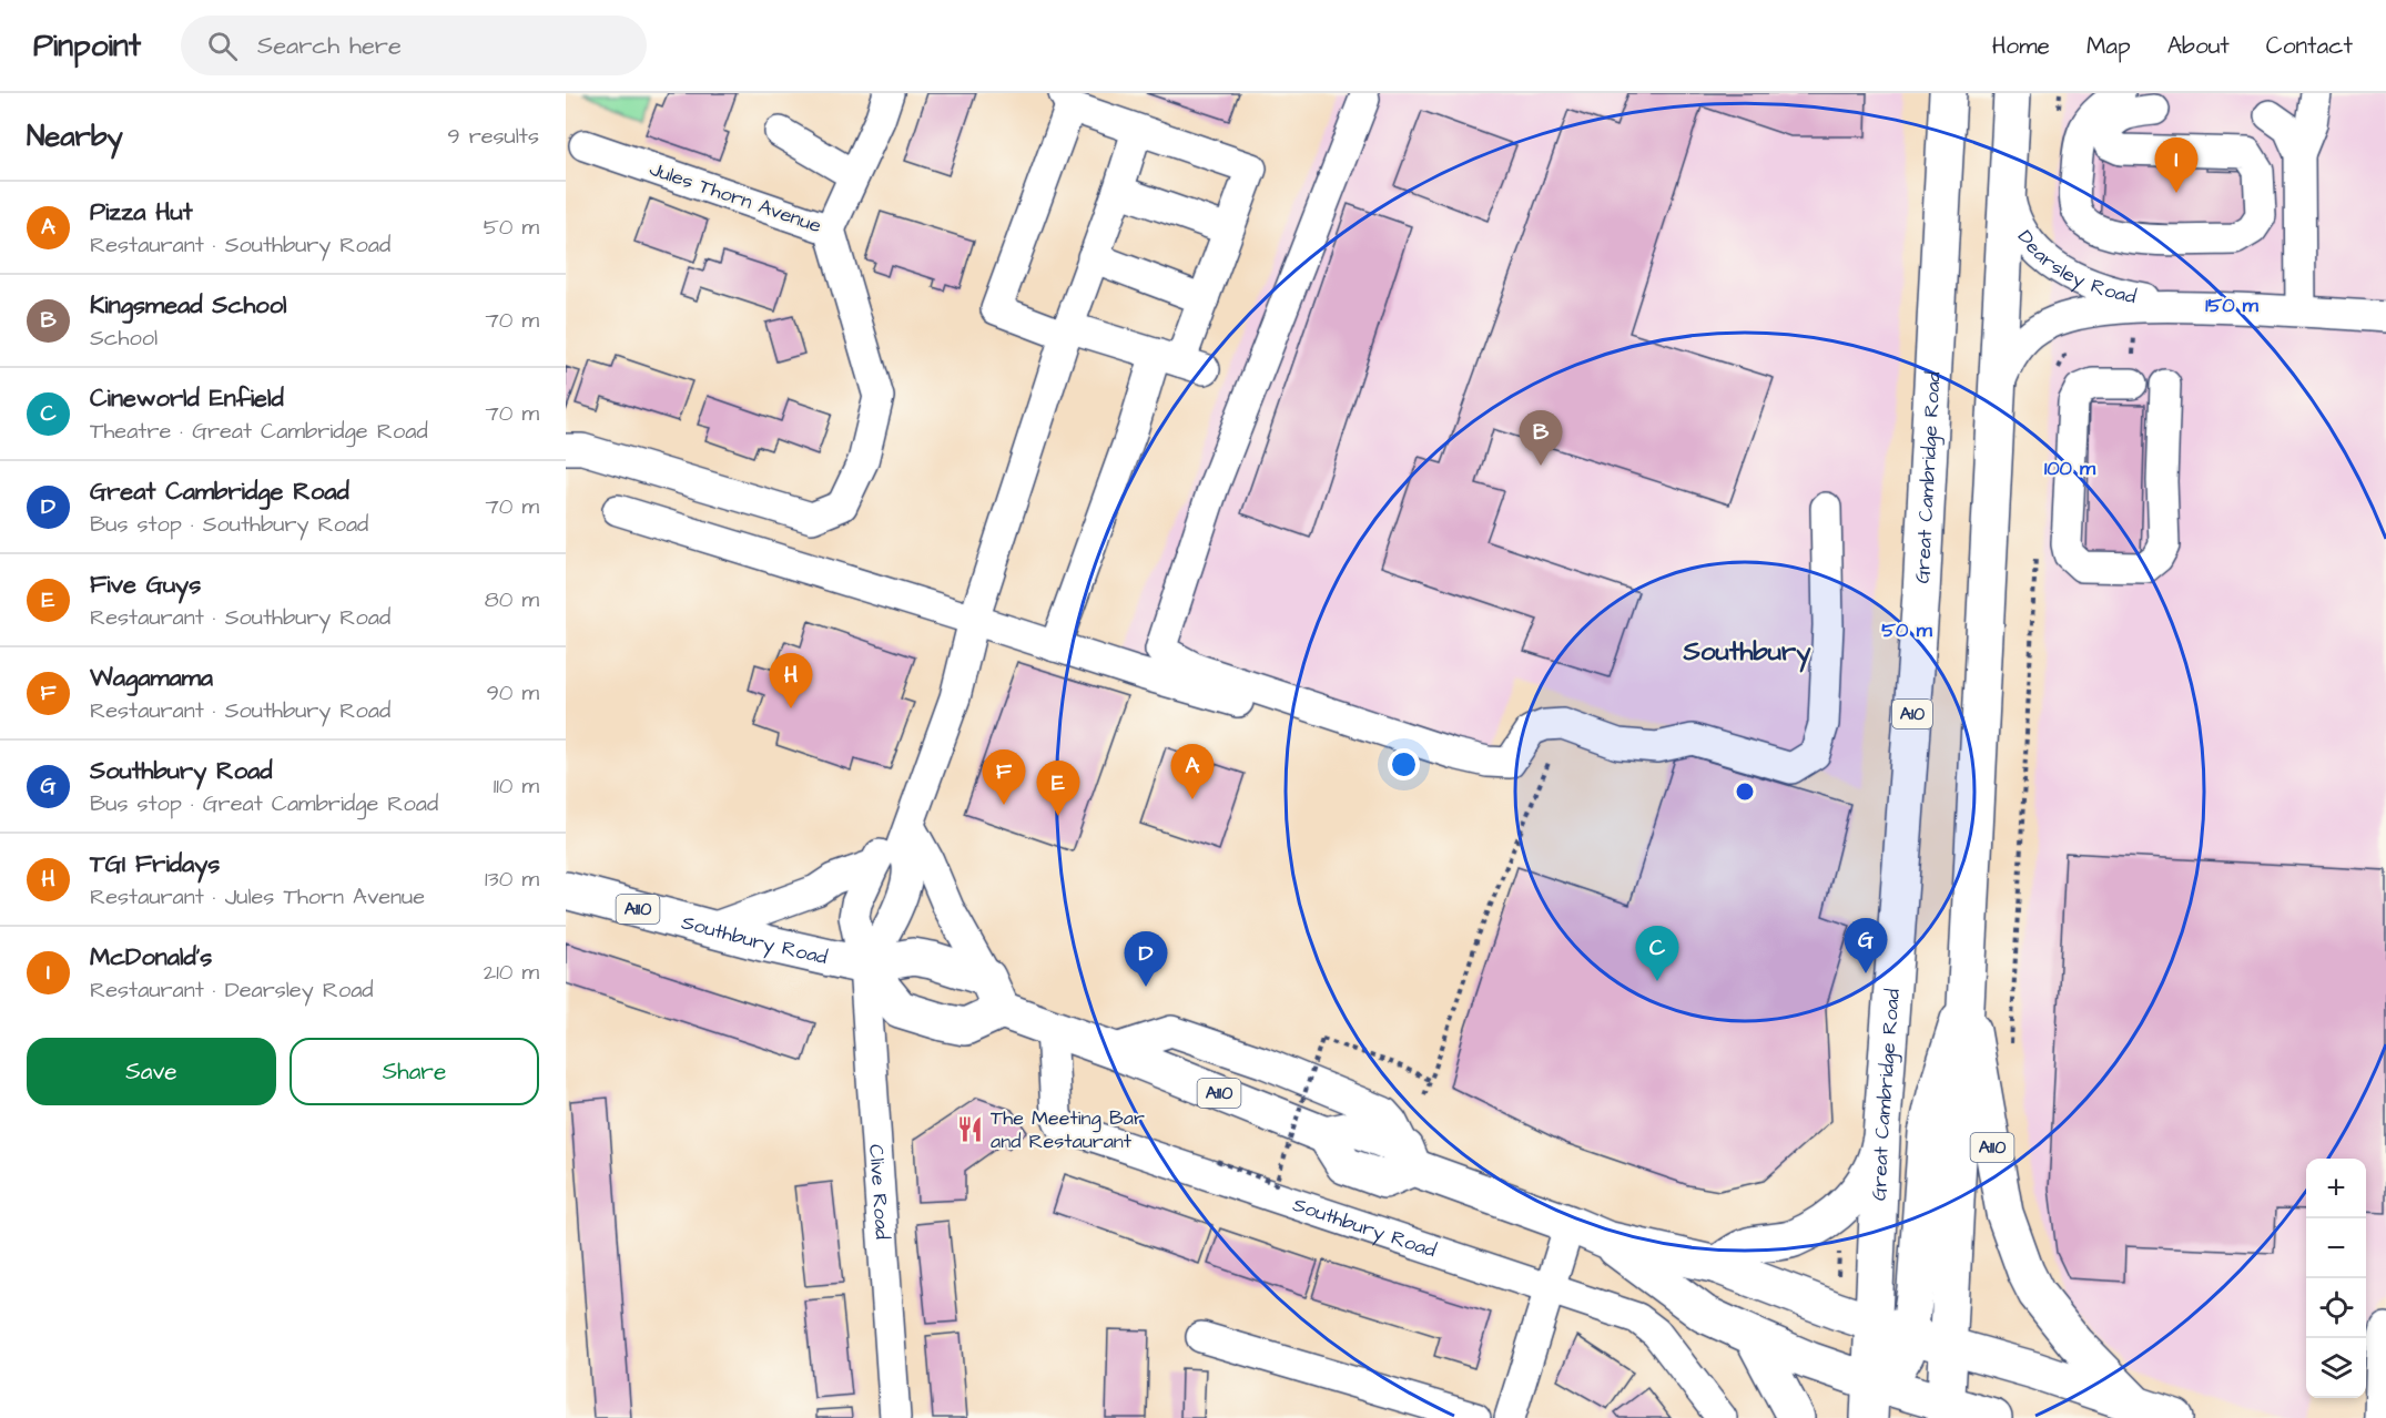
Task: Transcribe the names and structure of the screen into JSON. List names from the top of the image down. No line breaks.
{"streets":{"main road":["Great Cambridge Road","A10","A110","Southbury Road"],"street":["Jules Thorn Avenue","Dearsley Road","Clive Road"]},"crossings":[["Great Cambridge Road","Southbury Road"],["A110","Southbury Road"],["Southbury Road","Clive Road"]],"districts":["Southbury"],"places":{"restaurant":["The Meeting Bar and Restaurant"]},"page":{"header":"Pinpoint","search":"Search here","nav":["Home","Map","About","Contact"],"heading":["Nearby","9 results"],"pins":["I","B","H","A","F","E","G","C","D"],"list":[{"mark":"A","name":"Pizza Hut","note":"Restaurant · Southbury Road","value":"50 m"},{"mark":"B","name":"Kingsmead School","note":"School","value":"70 m"},{"mark":"C","name":"Cineworld Enfield","note":"Theatre · Great Cambridge Road","value":"70 m"},{"mark":"D","name":"Great Cambridge Road","note":"Bus stop · Southbury Road","value":"70 m"},{"mark":"E","name":"Five Guys","note":"Restaurant · Southbury Road","value":"80 m"},{"mark":"F","name":"Wagamama","note":"Restaurant · Southbury Road","value":"90 m"},{"mark":"G","name":"Southbury Road","note":"Bus stop · Great Cambridge Road","value":"110 m"},{"mark":"H","name":"TGI Fridays","note":"Restaurant · Jules Thorn Avenue","value":"130 m"},{"mark":"I","name":"McDonald's","note":"Restaurant · Dearsley Road","value":"210 m"}],"buttons":["Save","Share"],"map_buttons":["+","−"]},"rings":["150 m","100 m","50 m"]}
